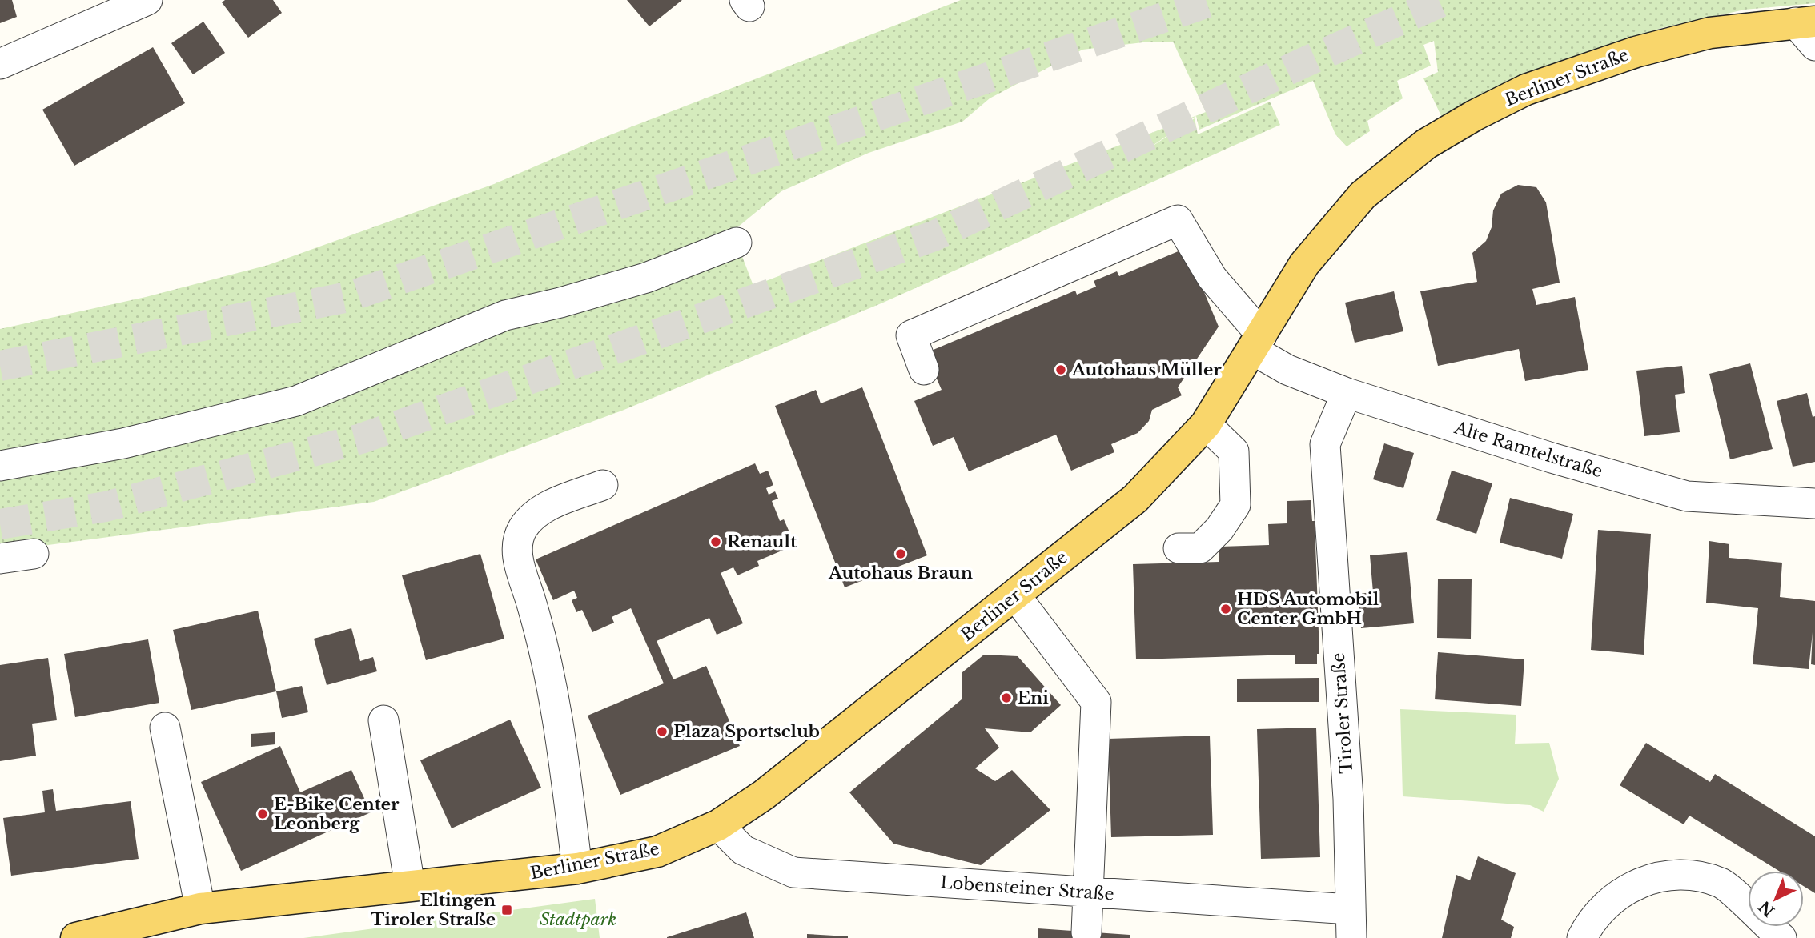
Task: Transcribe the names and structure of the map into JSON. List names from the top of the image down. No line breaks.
{"streets":{"main road":["Berliner Straße"],"street":["Alte Ramtelstraße","Tiroler Straße","Lobensteiner Straße"]},"crossings":[["Berliner Straße","Alte Ramtelstraße"],["Berliner Straße","Lobensteiner Straße"],["Alte Ramtelstraße","Tiroler Straße"],["Tiroler Straße","Lobensteiner Straße"]],"parks":["Stadtpark"],"places":{"other":["Autohaus Müller","Renault","Autohaus Braun","HDS Automobil Center GmbH","Eni","Plaza Sportsclub","E-Bike Center Leonberg"],"transit":["Eltingen Tiroler Straße"]},"north":"bottom left"}
